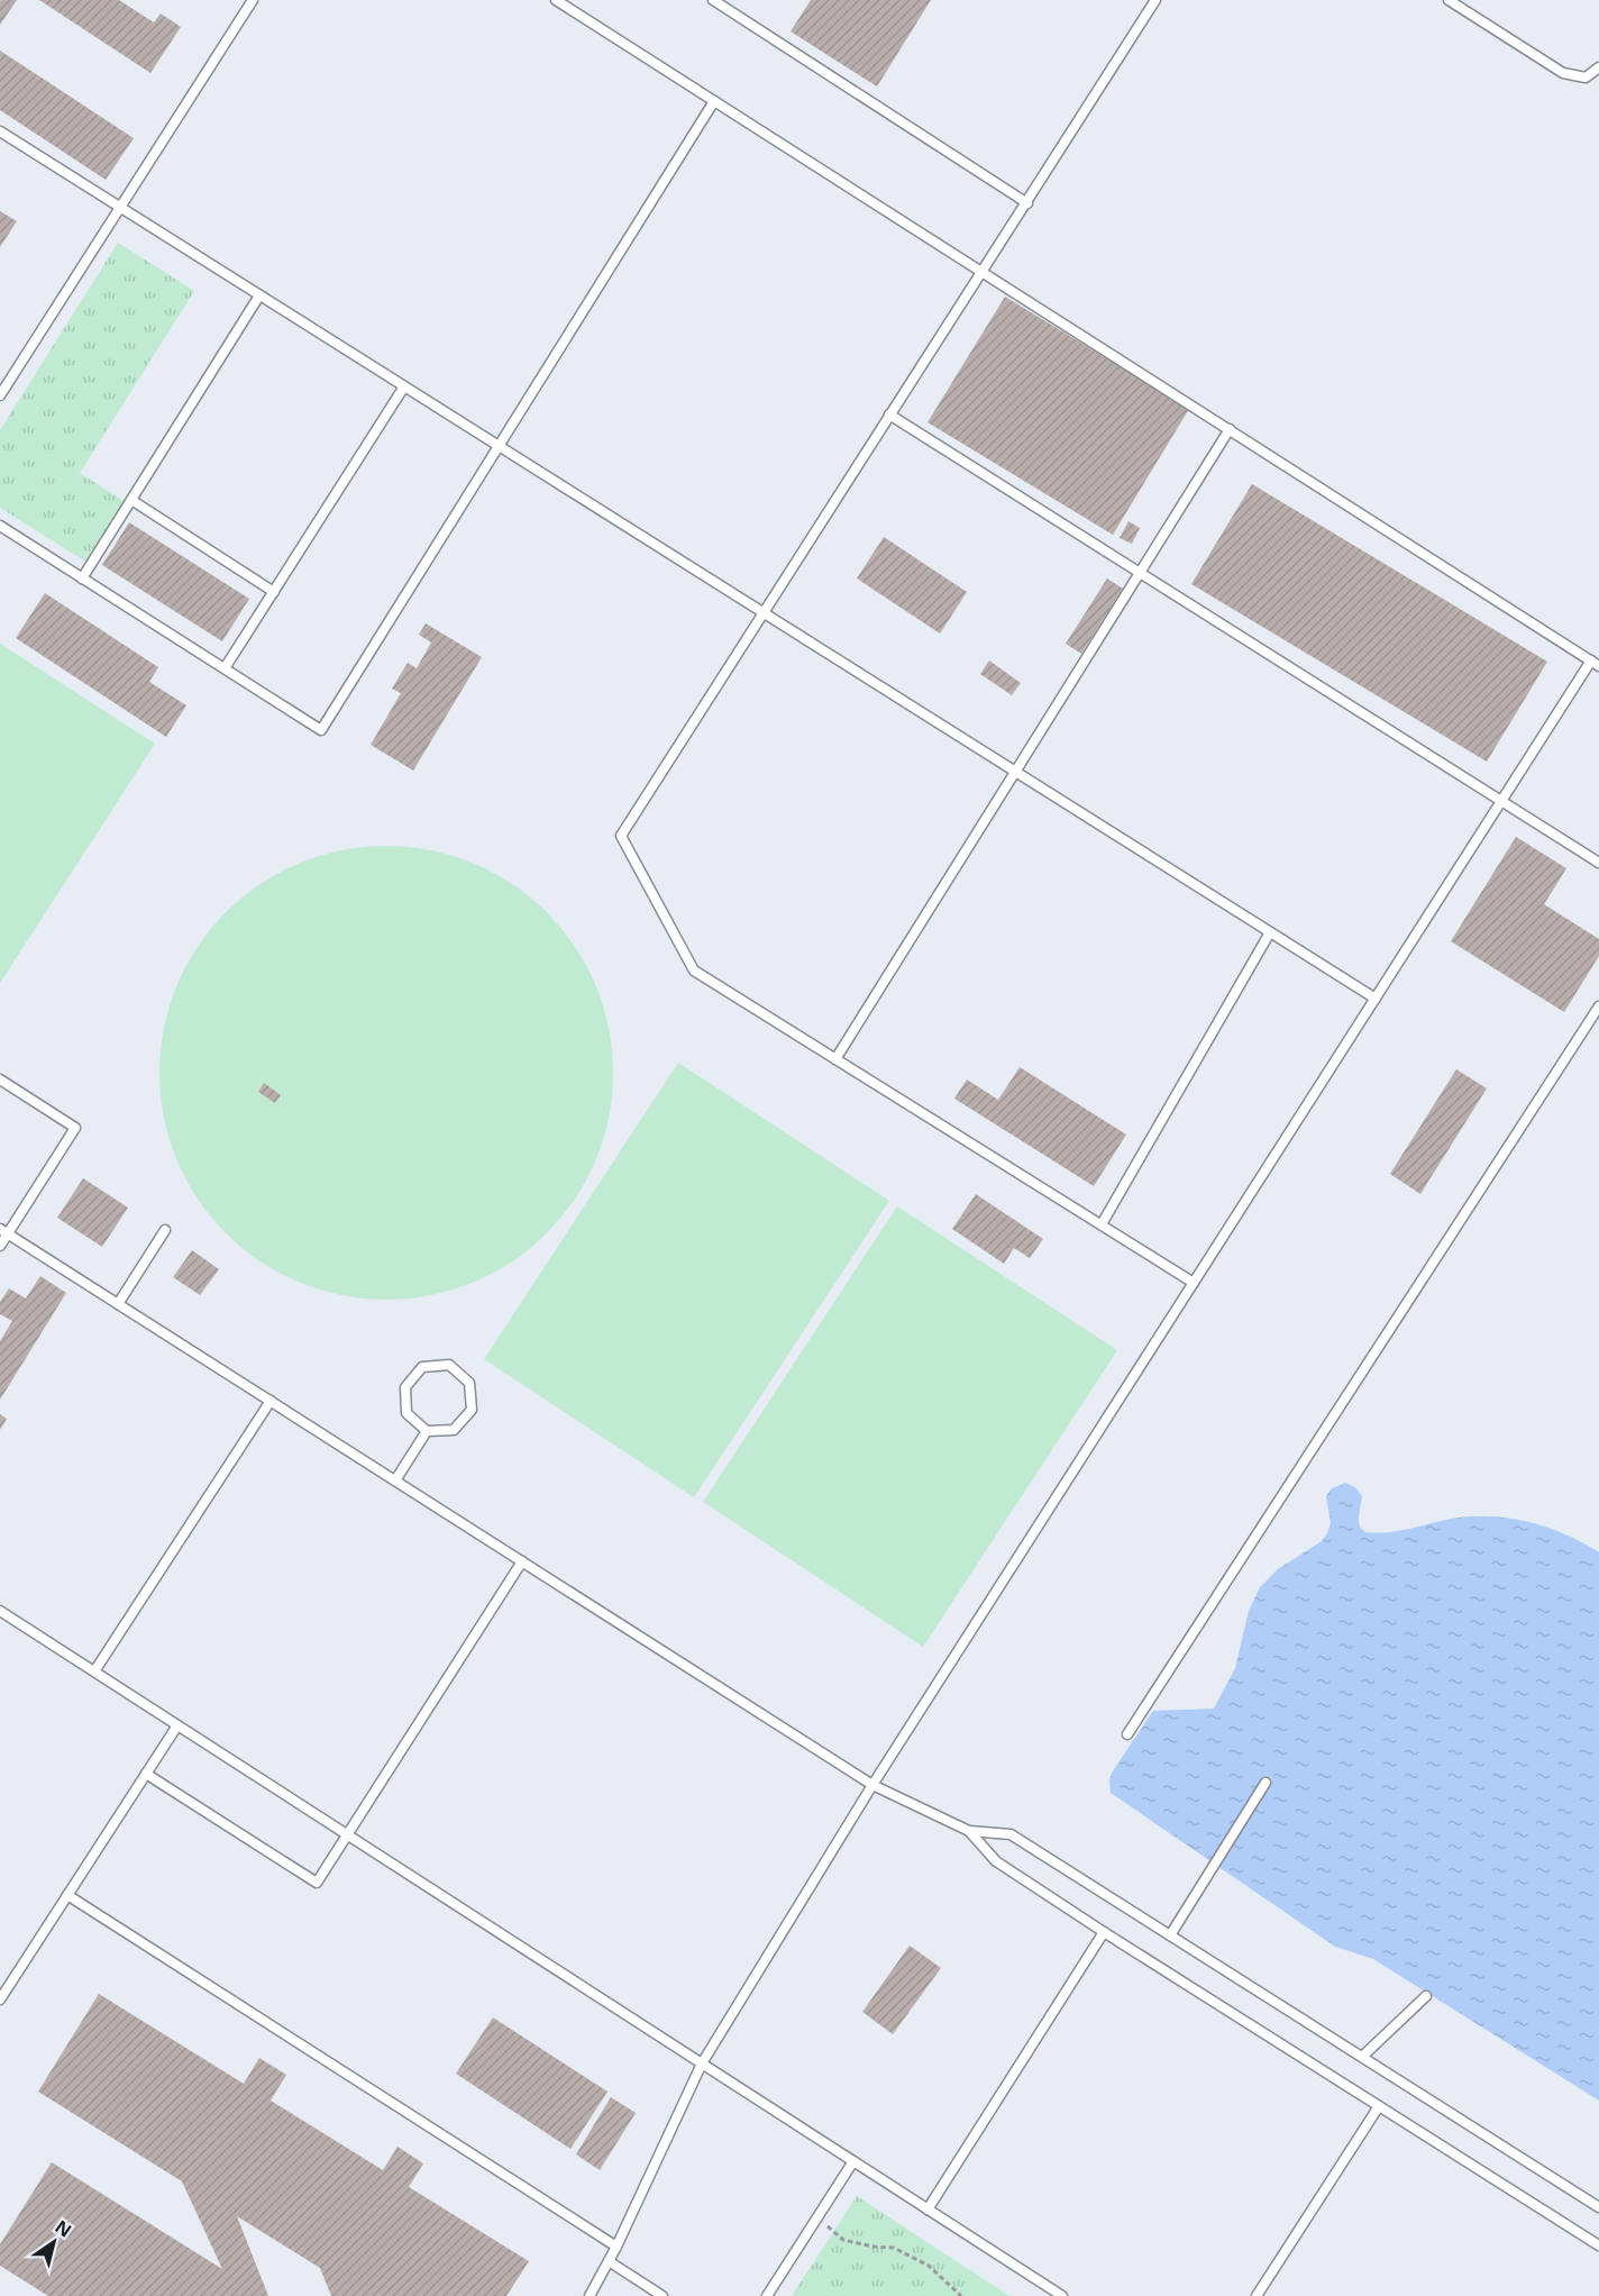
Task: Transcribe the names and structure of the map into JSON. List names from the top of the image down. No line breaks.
{"north":"top right"}
